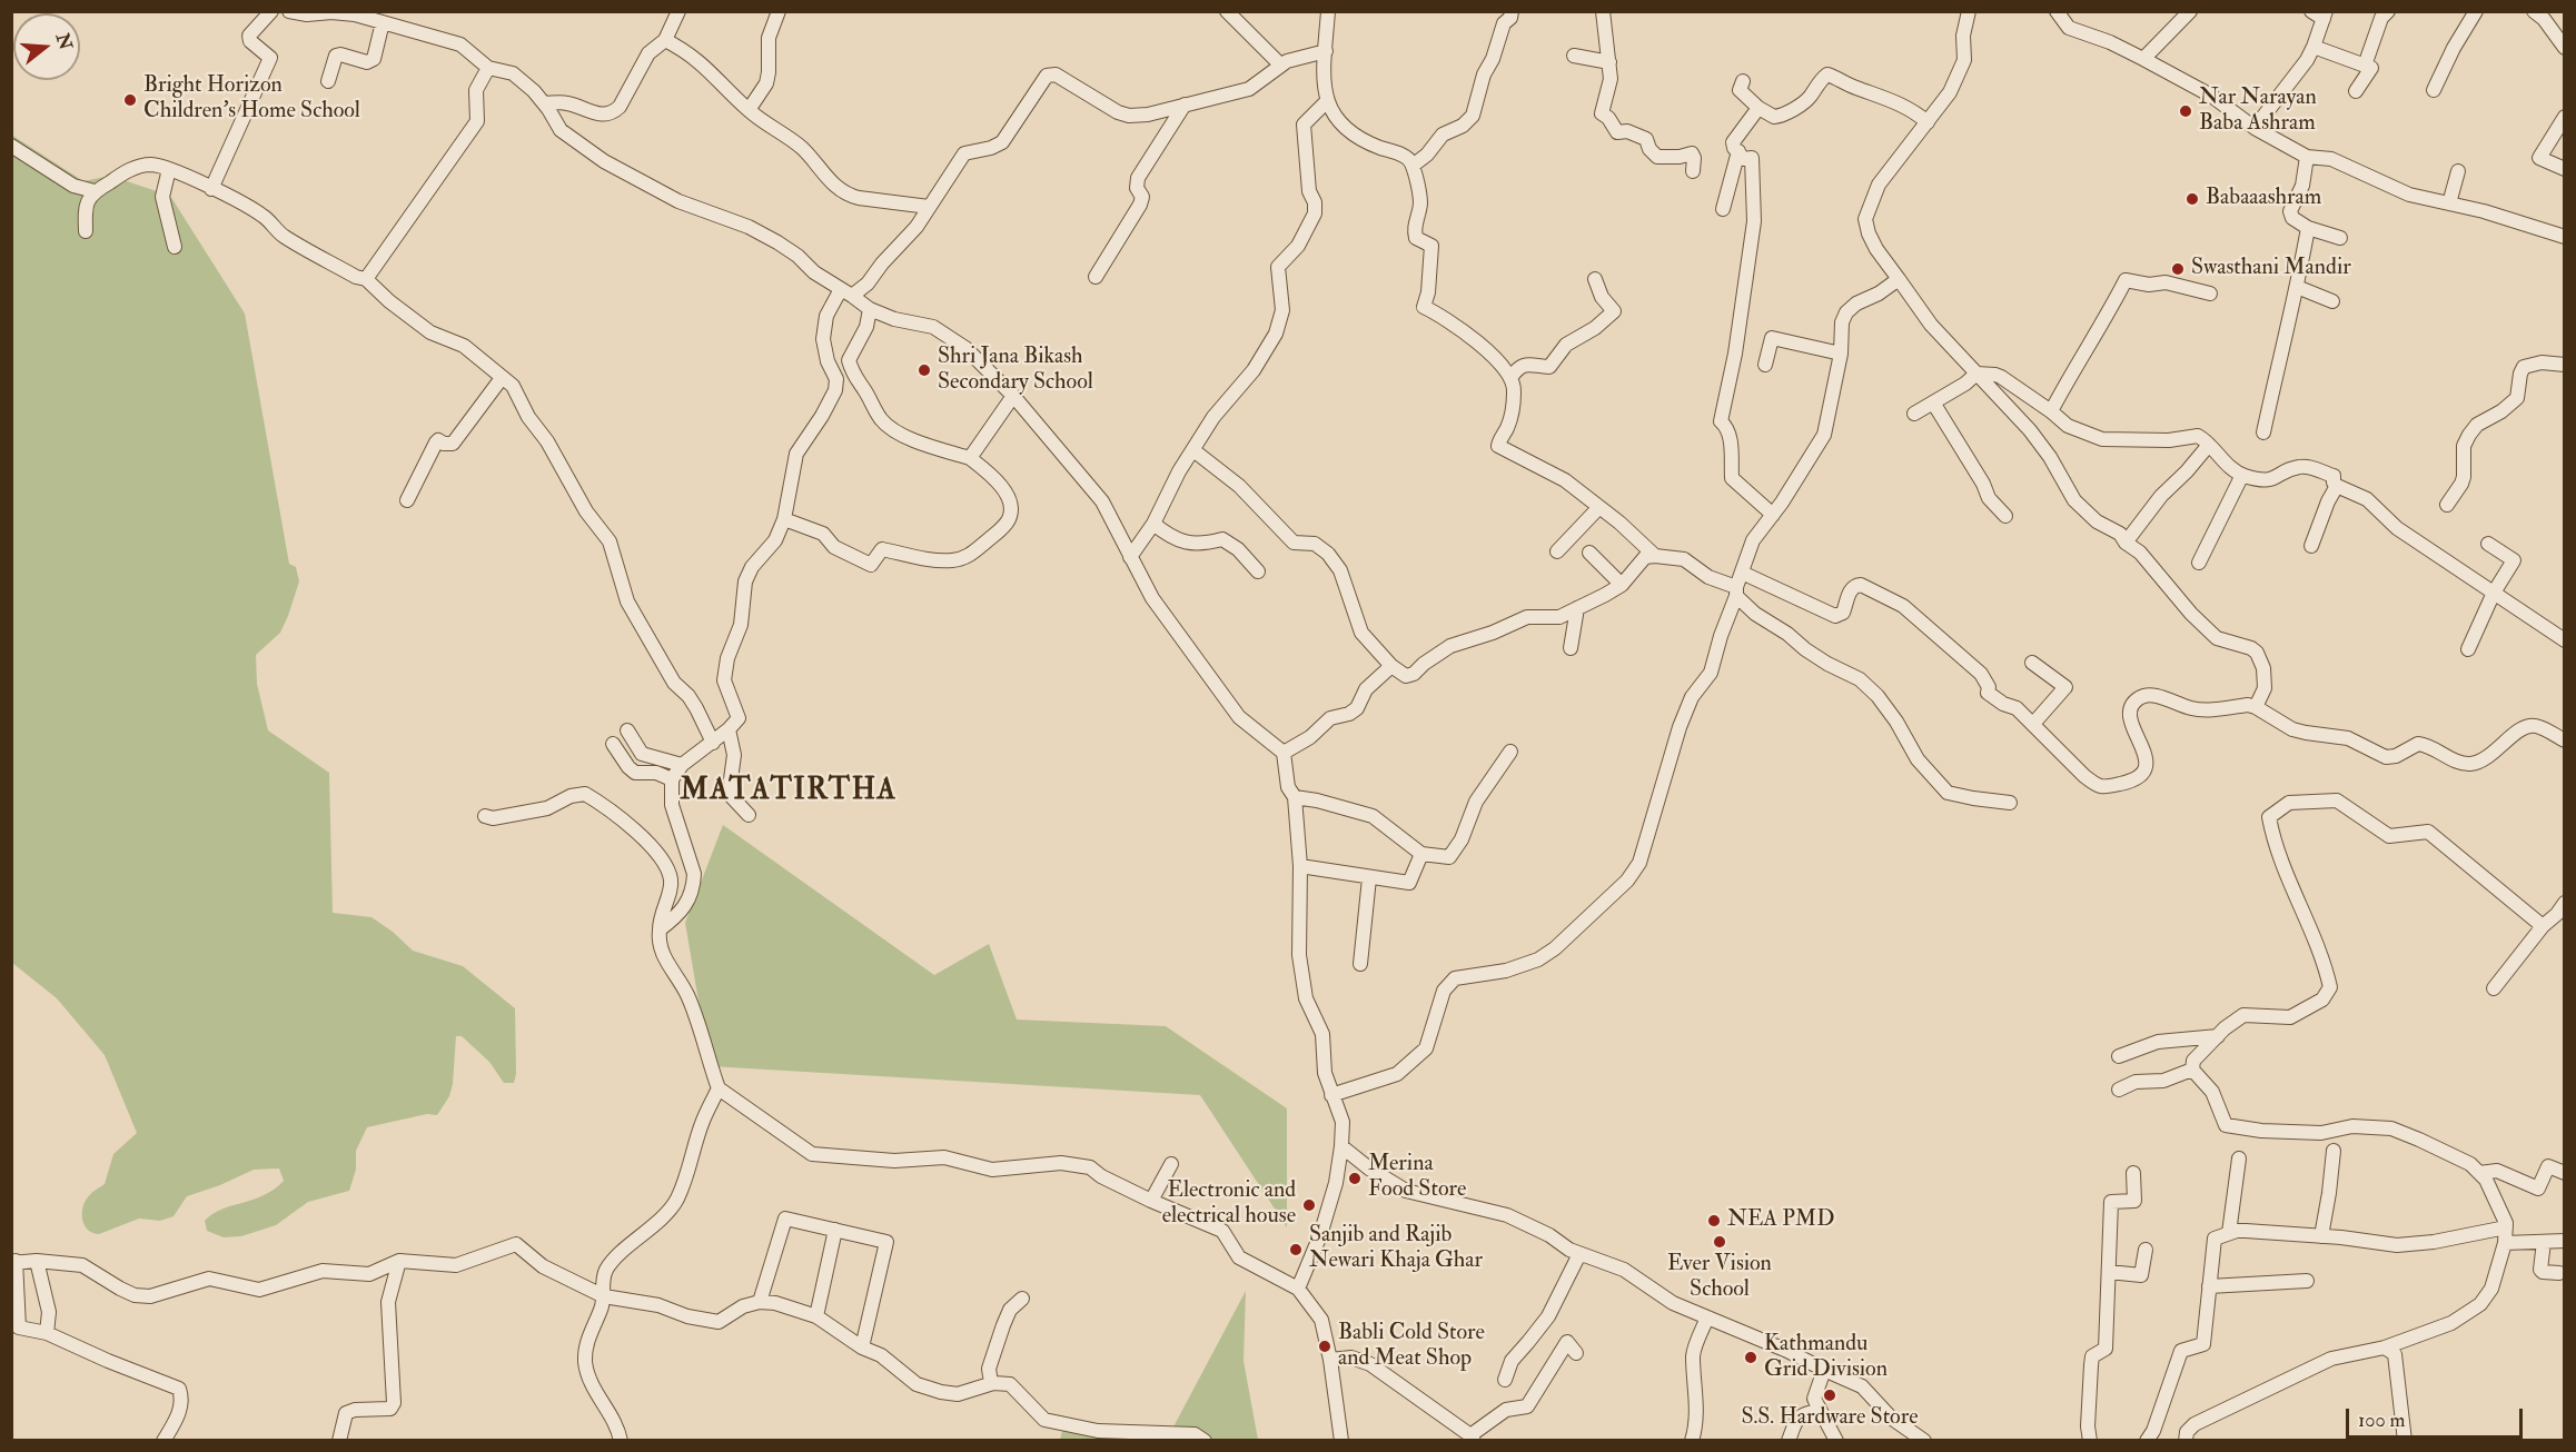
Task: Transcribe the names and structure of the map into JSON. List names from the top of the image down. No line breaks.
{"districts":["MATATIRTHA"],"places":["Bright Horizon Children's Home School","Nar Narayan Baba Ashram","Babaaashram","Swasthani Mandir","Shri Jana Bikash Secondary School","Merina Food Store","Electronic and electrical house","NEA PMD","Ever Vision School","Sanjib and Rajib Newari Khaja Ghar","Babli Cold Store and Meat Shop","Kathmandu Grid Division","S.S. Hardware Store"],"scale_bar":"100 m","north":"right"}
